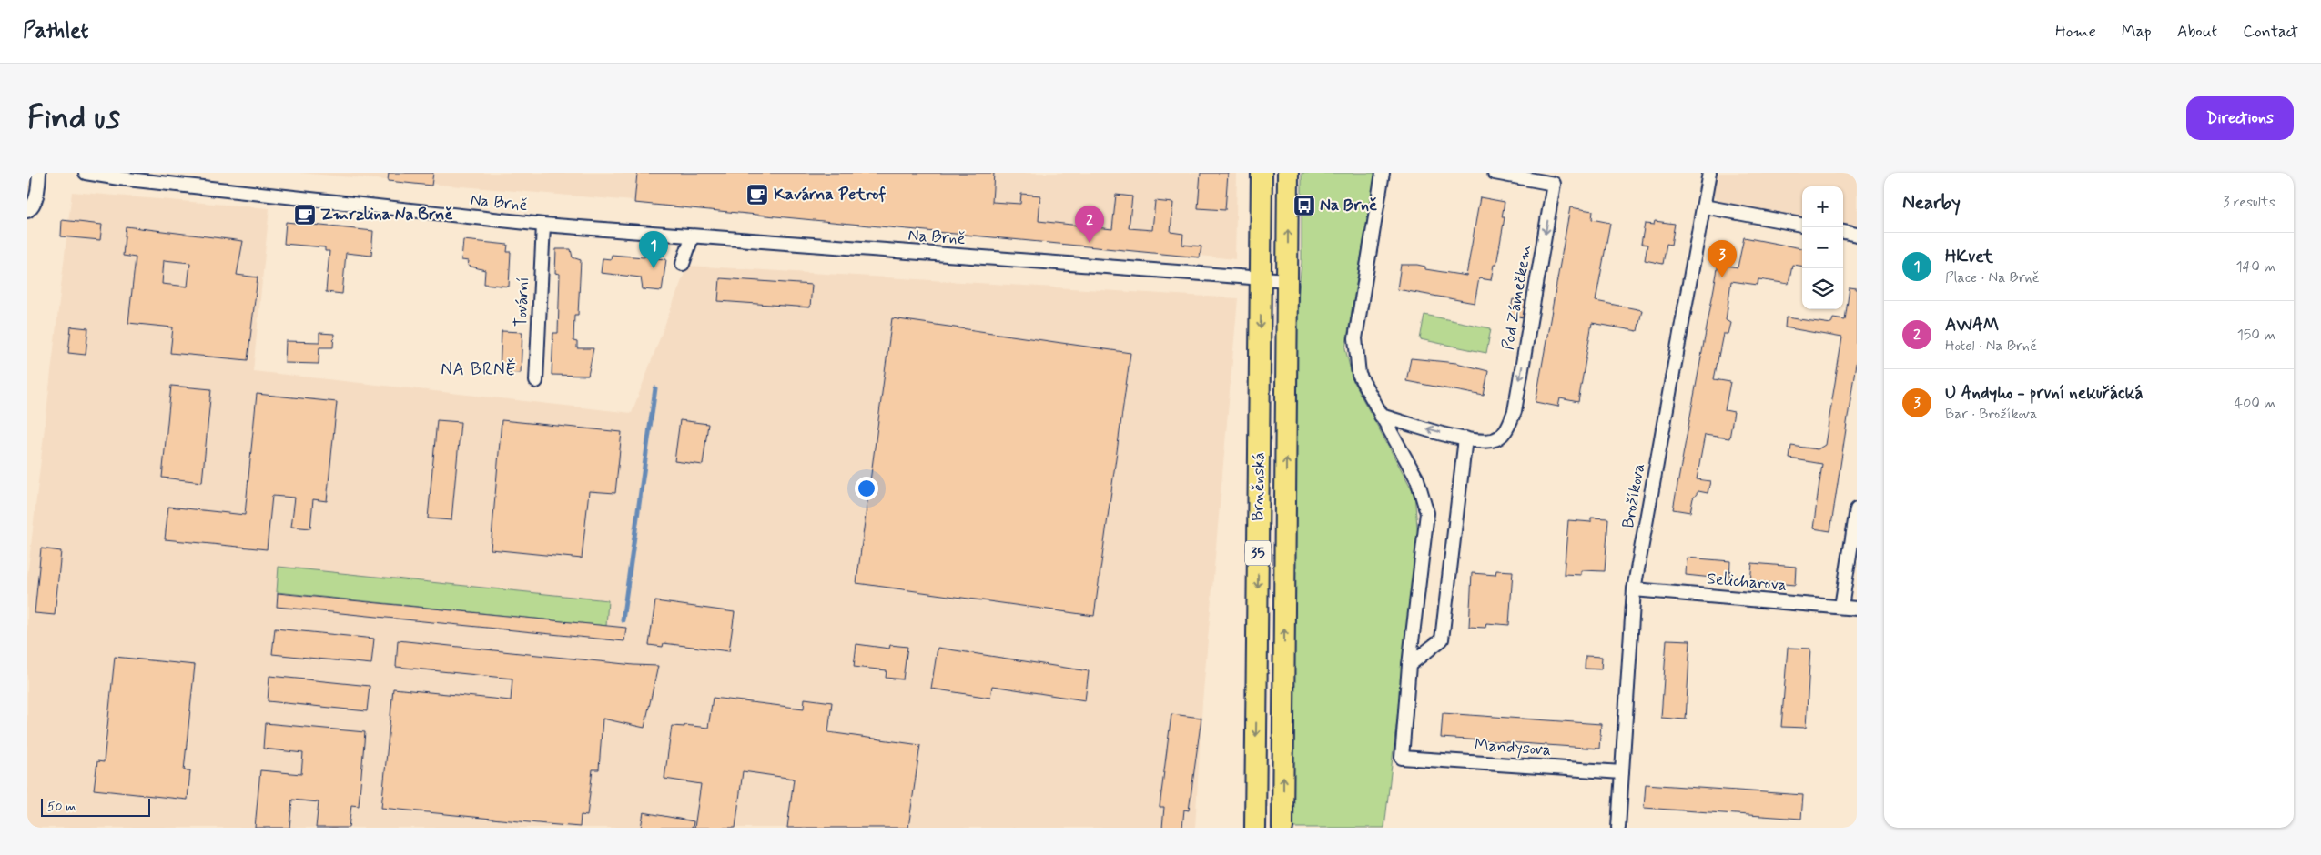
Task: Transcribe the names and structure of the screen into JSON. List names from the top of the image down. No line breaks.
{"streets":{"main road":["Brněnská","35"],"street":["Na Brně","Pod Zámečkem","Tovární","Brožíkova","Selicharova","Mandysova"]},"crossings":[["Na Brně","Tovární"],["Na Brně","Brněnská"],["Brožíkova","Selicharova"],["Brožíkova","Mandysova"]],"districts":["NA BRNĚ"],"places":{"cafe":["Kavárna Petrof","Zmrzlina Na Brně"],"bus stop":["Na Brně"]},"scale_bar":"50 m","page":{"header":"Pathlet","nav":["Home","Map","About","Contact"],"buttons":"Directions","title":"Find us","heading":["Nearby","3 results"],"map_buttons":["+","−"],"pins":["2","1","3"],"list":[{"mark":"1","name":"HKvet","note":"Place · Na Brně","value":"140 m"},{"mark":"2","name":"AWAM","note":"Hotel · Na Brně","value":"150 m"},{"mark":"3","name":"U Andyho - první nekuřácká","note":"Bar · Brožíkova","value":"400 m"}],"scale":"50 m"}}
